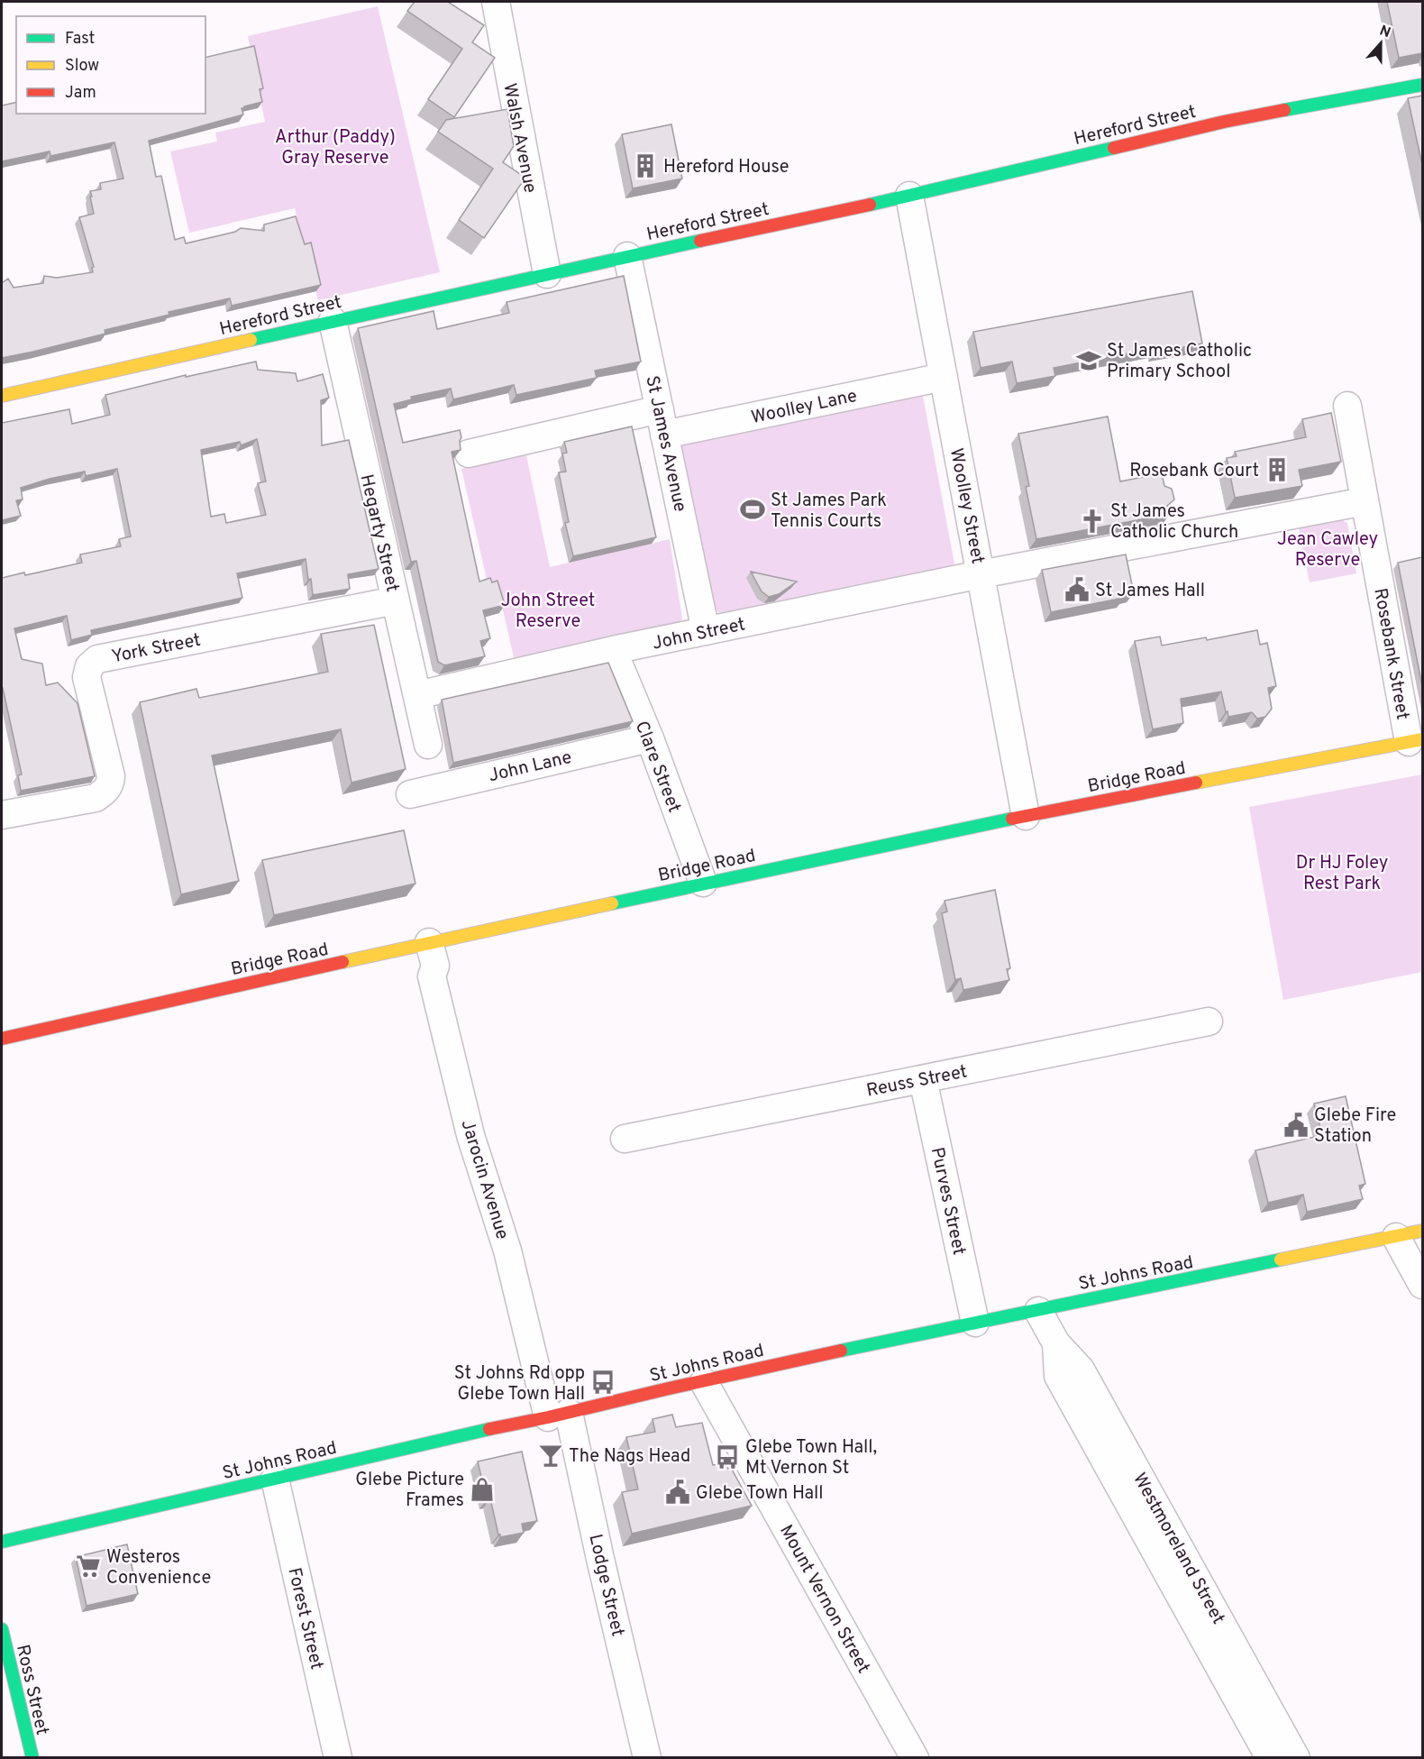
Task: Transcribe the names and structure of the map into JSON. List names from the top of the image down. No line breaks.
{"streets":{"street":["Hereford Street","Walsh Avenue","Woolley Lane","St James Avenue","Woolley Street","Hegarty Street","John Street","York Street","Rosebank Street","John Lane","Clare Street","Bridge Road","Reuss Street","Jarocin Avenue","Purves Street","St Johns Road","Westmoreland Street","Lodge Street","Mount Vernon Street","Forest Street","Ross Street"]},"crossings":[["Hereford Street","Walsh Avenue"],["Hereford Street","St James Avenue"],["Hereford Street","Woolley Street"],["Hereford Street","Hegarty Street"],["Woolley Lane","St James Avenue"],["Woolley Lane","Woolley Street"],["St James Avenue","John Street"],["Woolley Street","John Street"],["Woolley Street","Bridge Road"],["Hegarty Street","John Street"],["Hegarty Street","York Street"],["John Street","Rosebank Street"],["John Street","Clare Street"],["Rosebank Street","Bridge Road"],["John Lane","Clare Street"],["Clare Street","Bridge Road"],["Bridge Road","Jarocin Avenue"],["Reuss Street","Purves Street"],["Jarocin Avenue","St Johns Road"],["Jarocin Avenue","Lodge Street"],["Purves Street","St Johns Road"],["St Johns Road","Westmoreland Street"],["St Johns Road","Lodge Street"],["St Johns Road","Mount Vernon Street"],["St Johns Road","Forest Street"]],"parks":["Arthur (Paddy) Gray Reserve","Jean Cawley Reserve","John Street Reserve","Dr HJ Foley Rest Park"],"places":{"building":["Hereford House","Rosebank Court"],"school or university":["St James Catholic Primary School"],"sports":["St James Park Tennis Courts"],"church":["St James Catholic Church"],"public building":["St James Hall","Glebe Fire Station","Glebe Town Hall"],"bus stop":["St Johns Rd opp Glebe Town Hall","Glebe Town Hall, Mt Vernon St"],"bar":["The Nags Head"],"shop":["Glebe Picture Frames"],"supermarket":["Westeros Convenience"]},"legend":["Fast","Slow","Jam"],"north":"top"}
